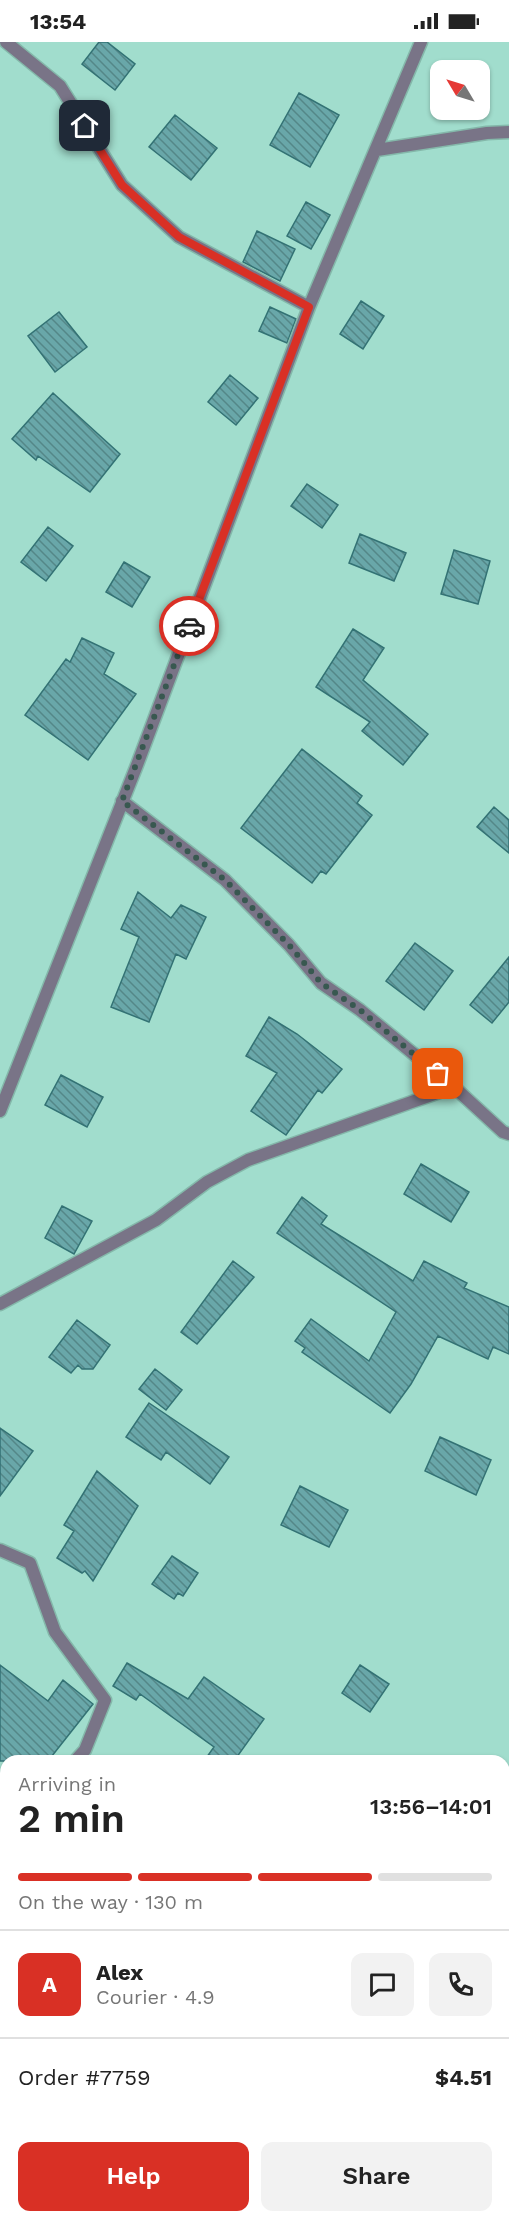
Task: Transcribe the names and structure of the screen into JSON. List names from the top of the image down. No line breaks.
{"north":"top left","page":{"status":"13:54","heading":["2 min","Arriving in","13:56–14:01"],"panel":["Alex","Courier · 4.9","Order #7759","$4.51"],"bar":"On the way · 130 m","round":"A","buttons":["Help","Share"]}}
